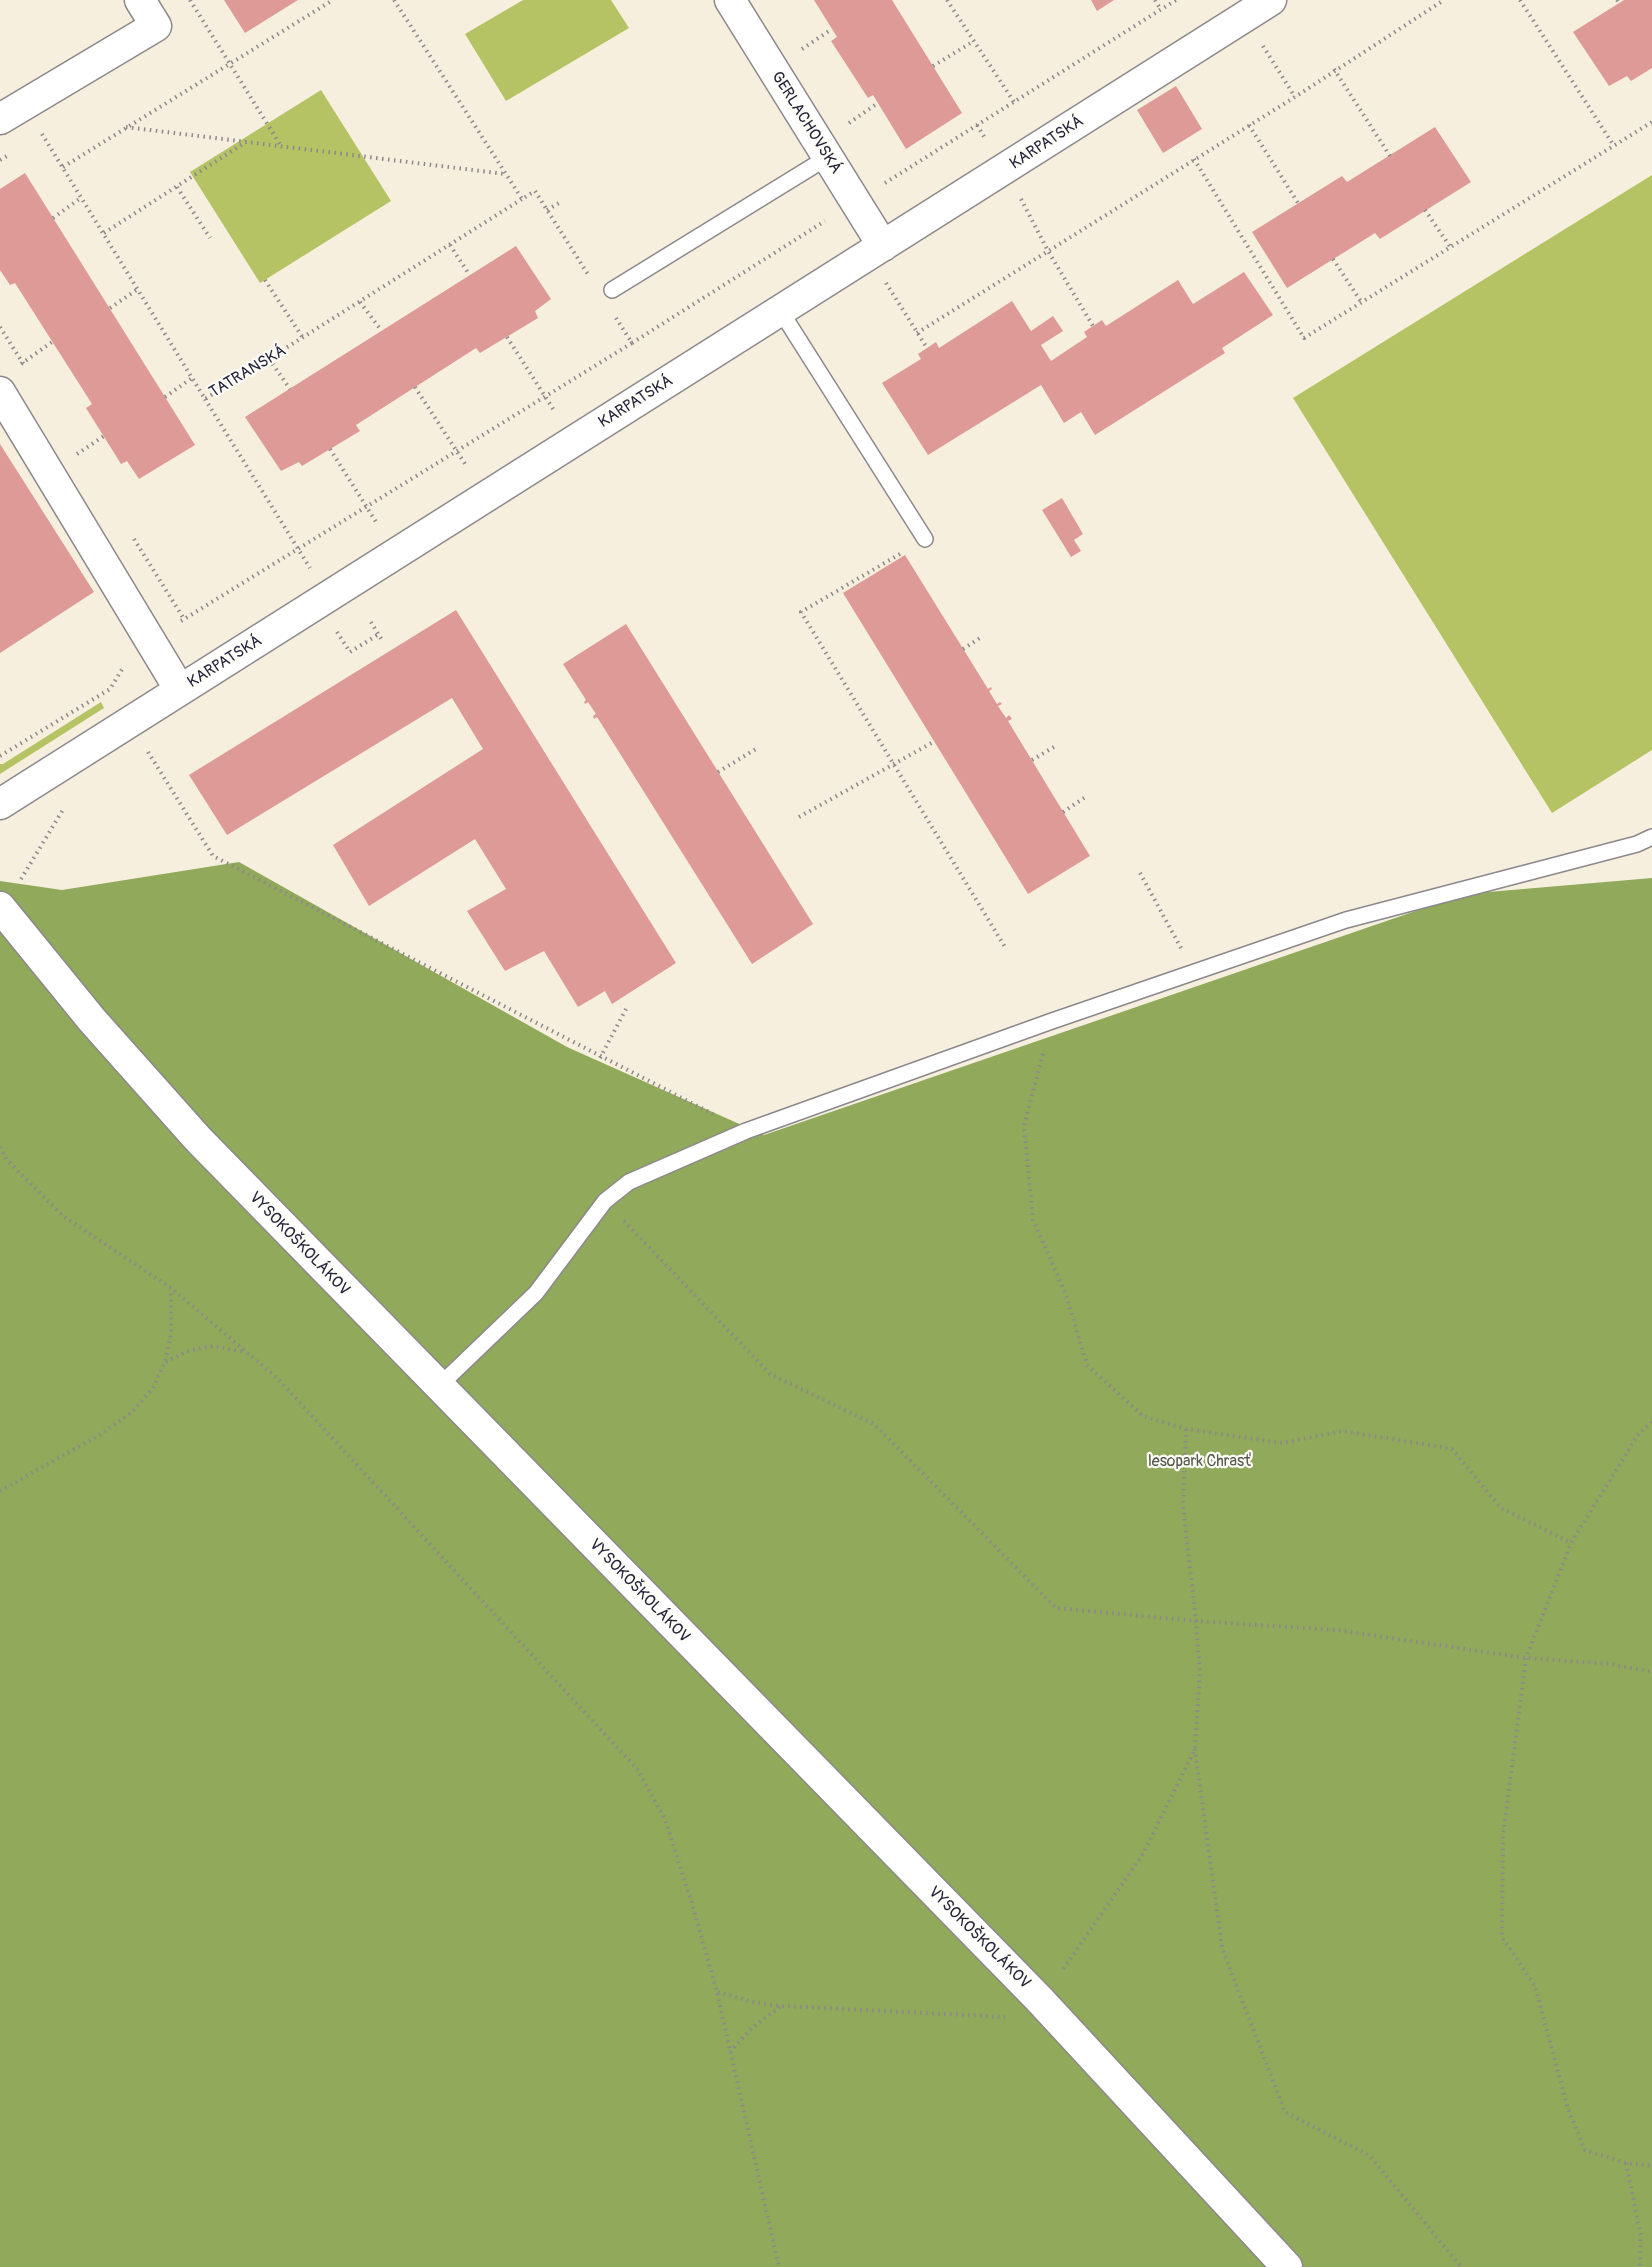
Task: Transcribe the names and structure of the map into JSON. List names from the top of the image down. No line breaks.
{"streets":{"street":["GERLACHOVSKÁ","KARPATSKÁ","VYSOKOŠKOLÁKOV"],"path":["TATRANSKÁ"]},"crossings":[["GERLACHOVSKÁ","KARPATSKÁ"]],"parks":["lesopark Chrasť"]}
